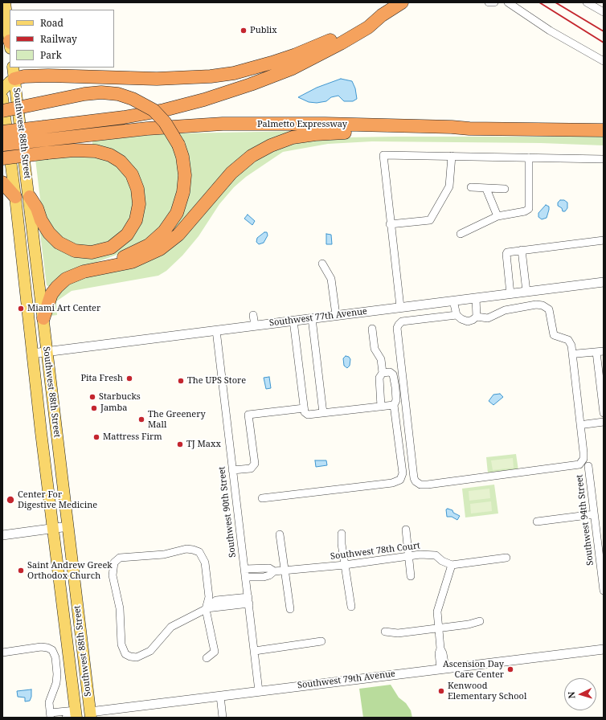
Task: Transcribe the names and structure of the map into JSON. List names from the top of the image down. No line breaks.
{"streets":{"highway":["Palmetto Expressway"],"main road":["Southwest 88th Street"],"street":["Southwest 77th Avenue","Southwest 90th Street","Southwest 94th Street","Southwest 78th Court","Southwest 79th Avenue"]},"crossings":[["Southwest 88th Street","Southwest 77th Avenue"],["Southwest 88th Street","Southwest 79th Avenue"],["Southwest 77th Avenue","Southwest 90th Street"],["Southwest 90th Street","Southwest 78th Court"],["Southwest 90th Street","Southwest 79th Avenue"]],"places":["Publix","Miami Art Center","Pita Fresh","The UPS Store","Starbucks","Jamba","The Greenery Mall","Mattress Firm","TJ Maxx","Center For Digestive Medicine","Saint Andrew Greek Orthodox Church","Ascension Day Care Center","Kenwood Elementary School"],"legend":["Road","Railway","Park"],"north":"left"}
